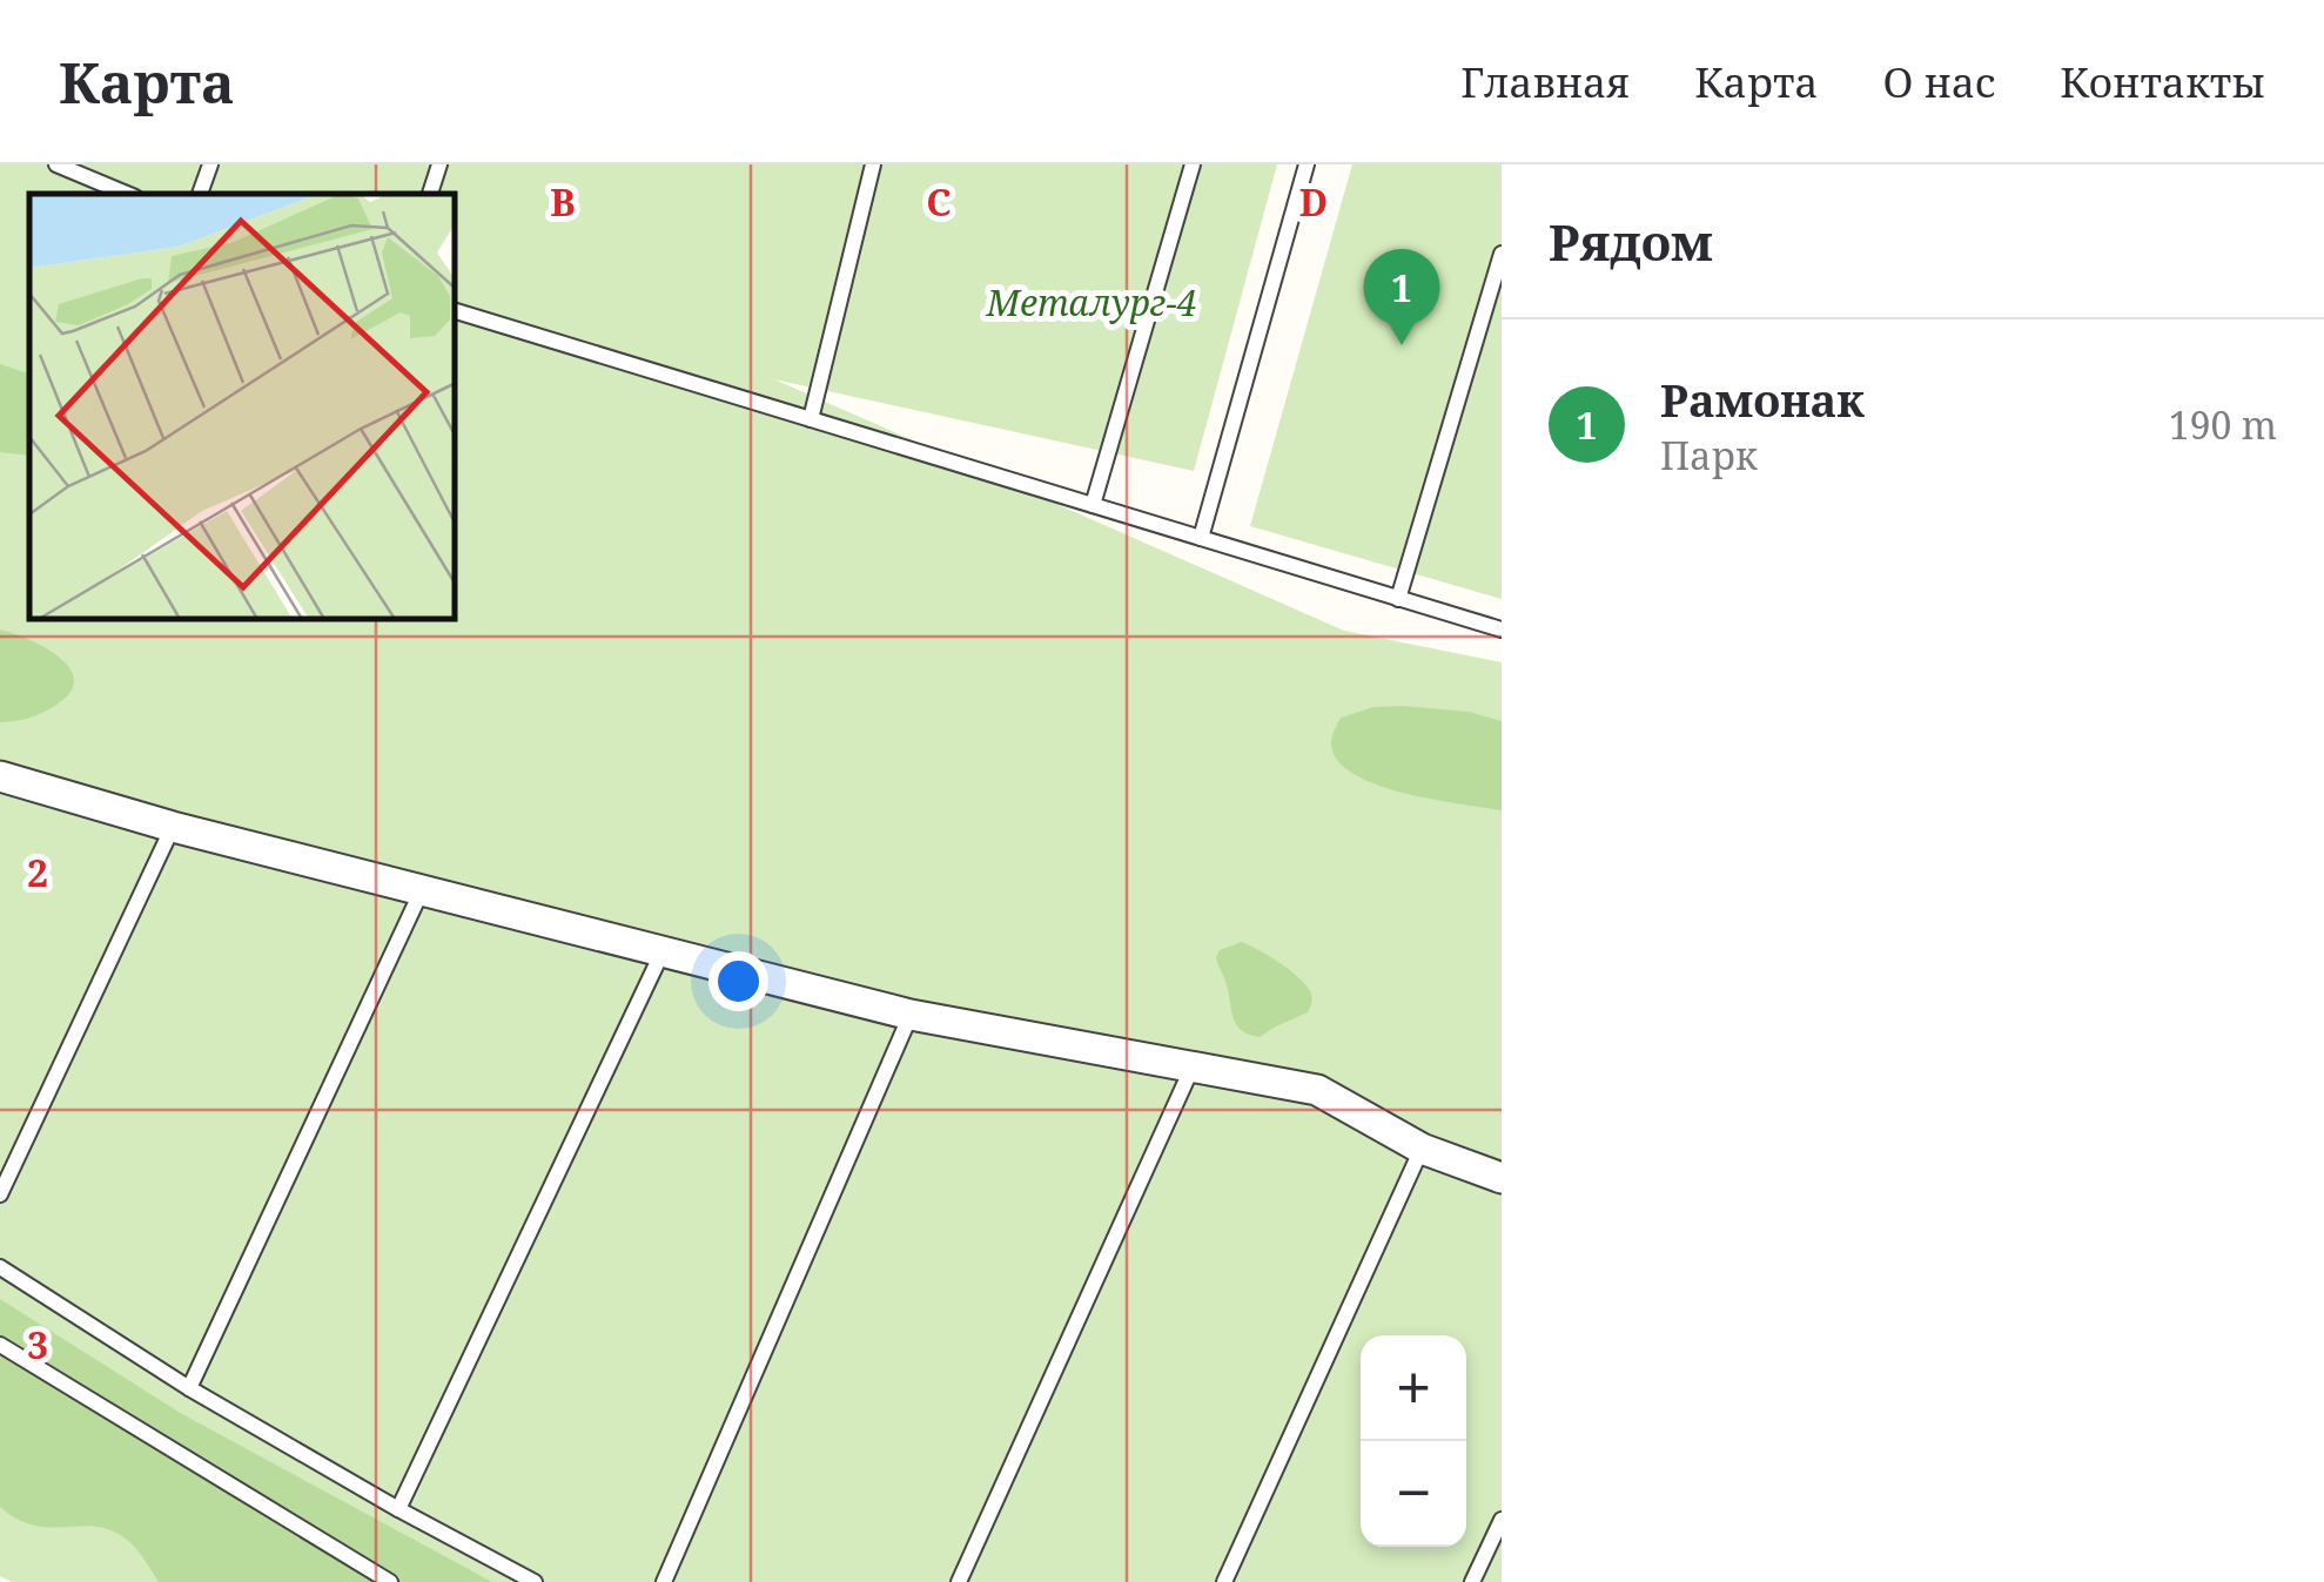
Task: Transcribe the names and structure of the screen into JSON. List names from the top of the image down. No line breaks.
{"parks":["Металург-4"],"page":{"header":"Карта","nav":["Главная","Карта","О нас","Контакты"],"heading":"Рядом","pins":"1","list":[{"mark":"1","name":"Рамонак","note":"Парк","value":"190 m"}],"map_buttons":["+","−"]},"grid":{"columns":["B","C","D"],"rows":["2","3"]}}
